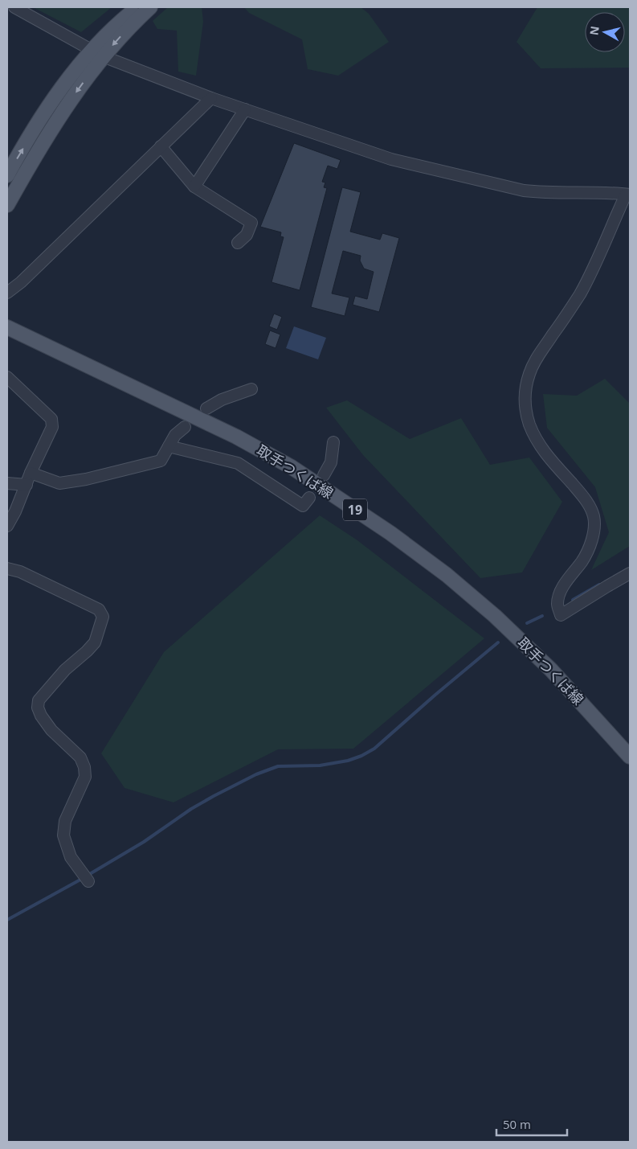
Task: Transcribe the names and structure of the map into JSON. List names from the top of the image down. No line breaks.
{"streets":{"main road":["取手つくば線","19"]},"scale_bar":"50 m","north":"left"}
